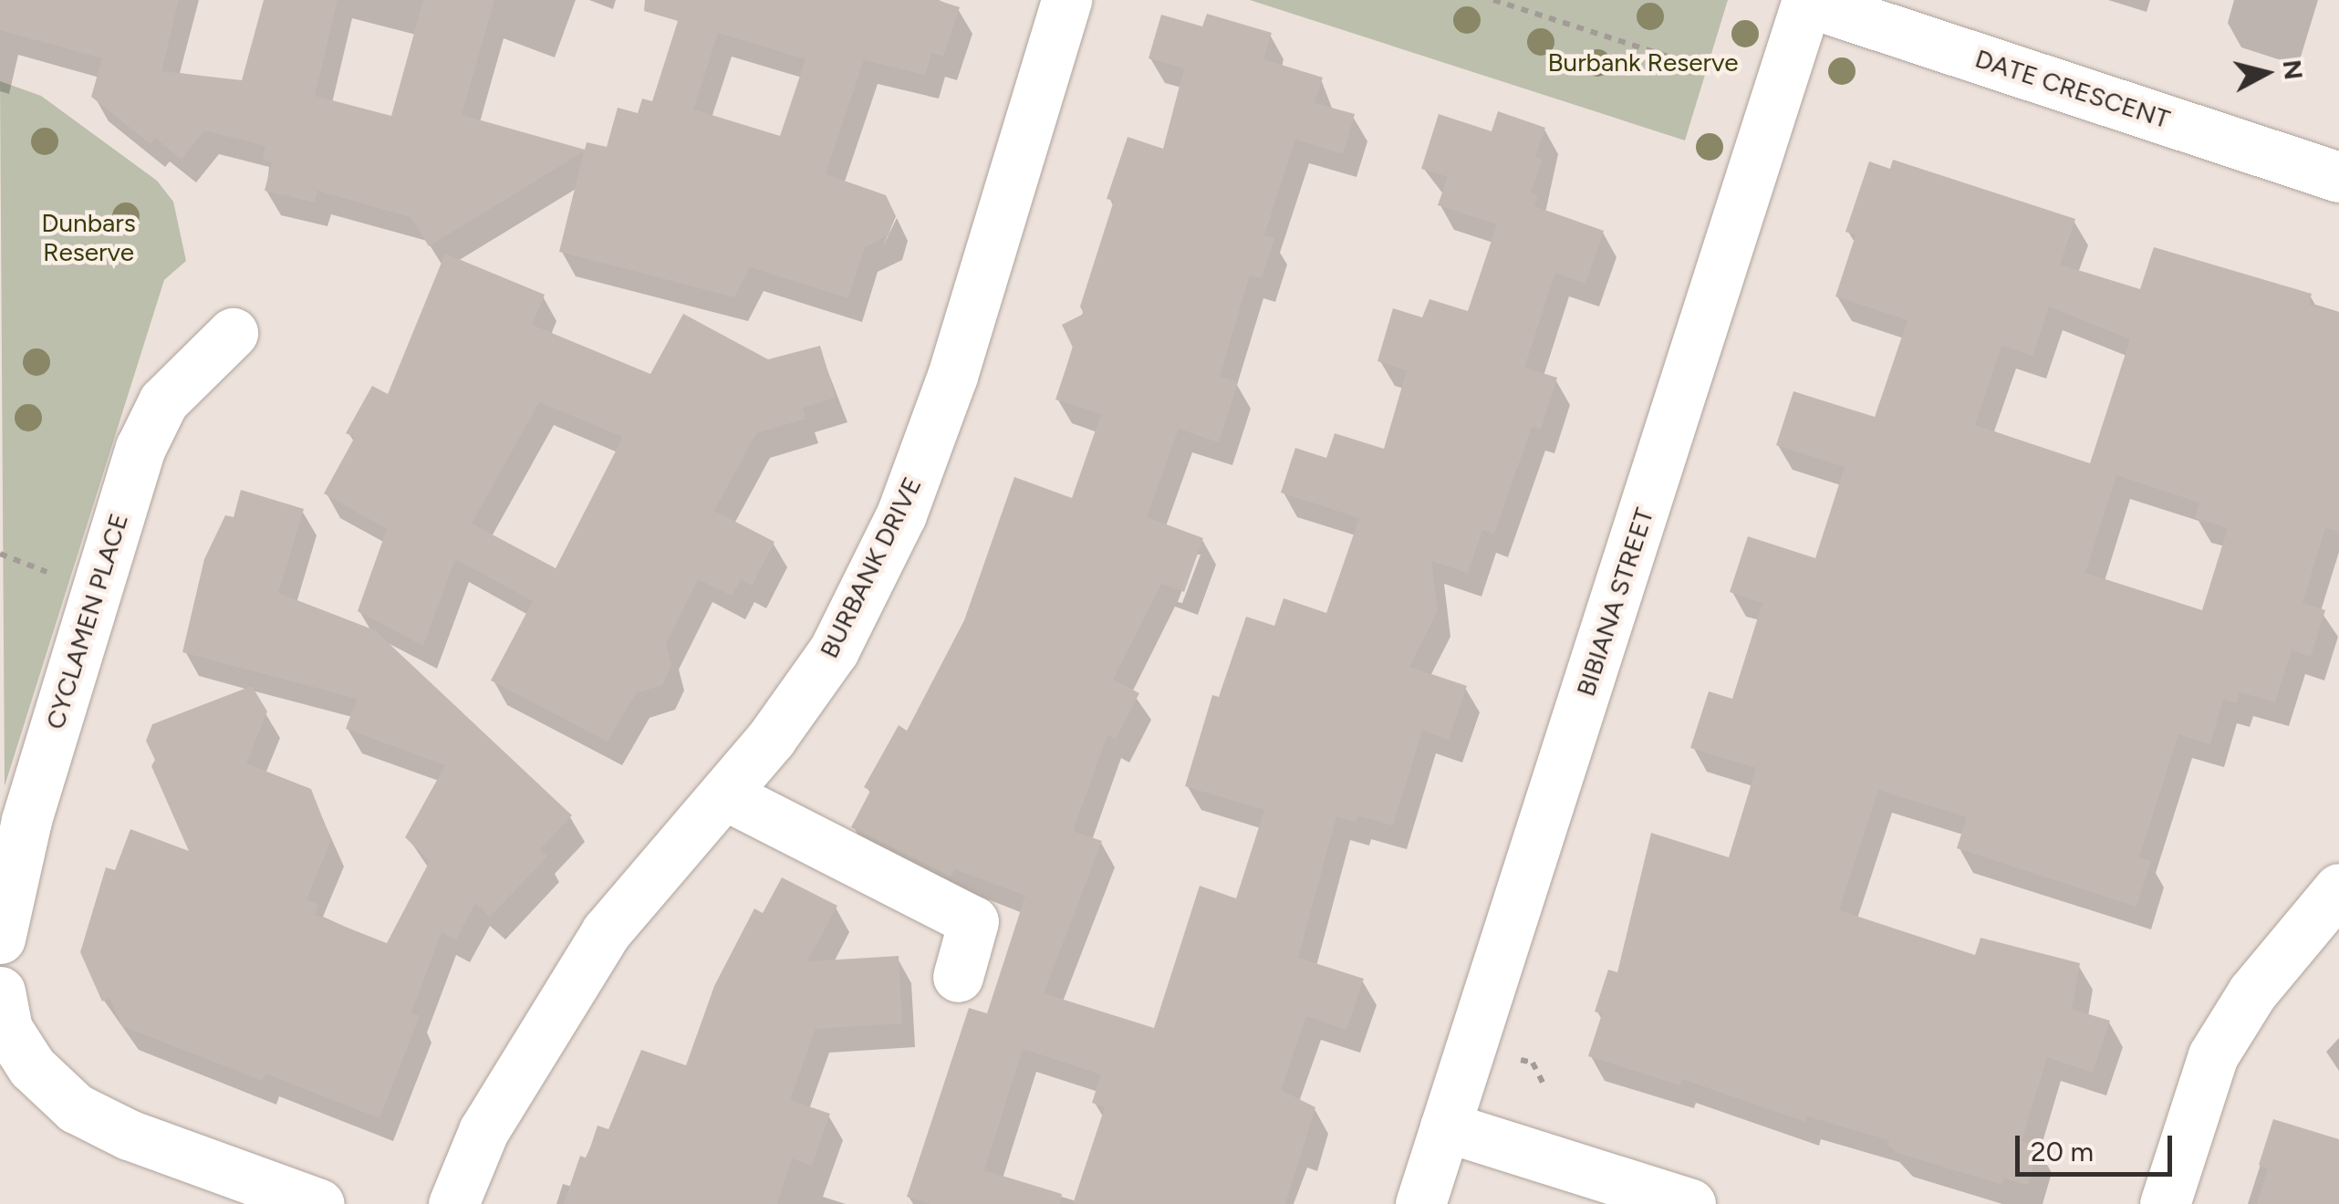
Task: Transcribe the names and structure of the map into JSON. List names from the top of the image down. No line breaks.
{"streets":{"street":["DATE CRESCENT","BURBANK DRIVE","BIBIANA STREET","CYCLAMEN PLACE"]},"crossings":[["DATE CRESCENT","BIBIANA STREET"]],"parks":["Burbank Reserve","Dunbars Reserve"],"scale_bar":"20 m","north":"right"}
